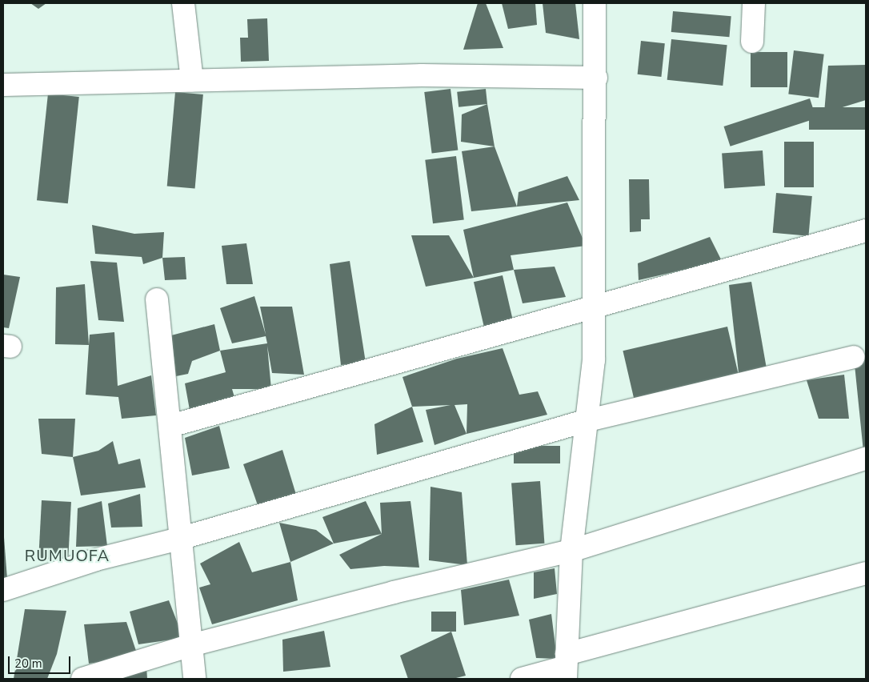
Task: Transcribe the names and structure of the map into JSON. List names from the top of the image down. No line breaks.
{"districts":["RUMUOFA"],"scale_bar":"20 m"}
